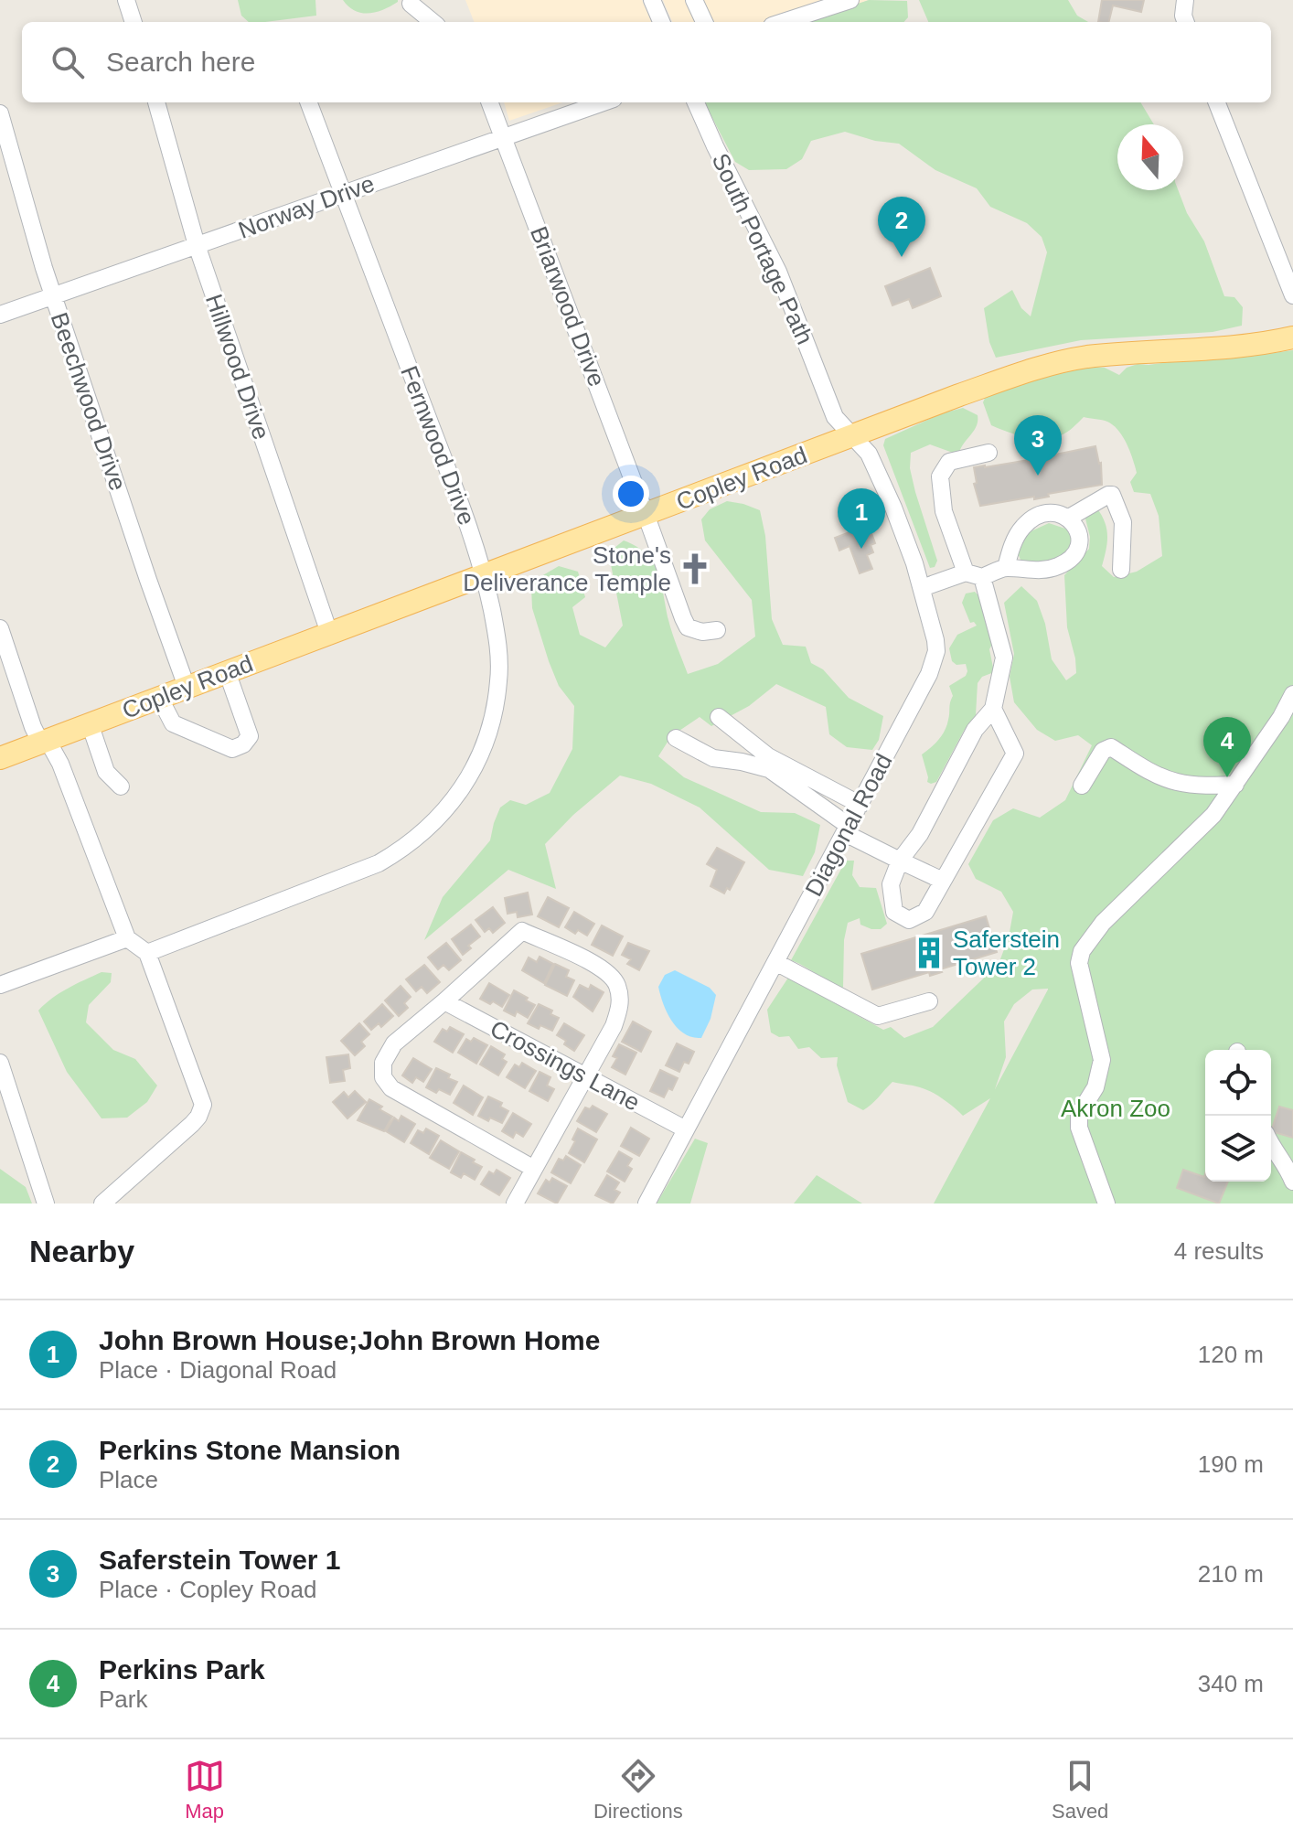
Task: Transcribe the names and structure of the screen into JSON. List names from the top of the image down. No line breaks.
{"streets":{"main road":["Copley Road"],"street":["Norway Drive","South Portage Path","Briarwood Drive","Hillwood Drive","Beechwood Drive","Fernwood Drive","Diagonal Road","Crossings Lane"]},"crossings":[["Norway Drive","Briarwood Drive"],["Norway Drive","Hillwood Drive"],["Norway Drive","Beechwood Drive"],["Norway Drive","Fernwood Drive"],["South Portage Path","Copley Road"],["South Portage Path","Diagonal Road"],["Briarwood Drive","Copley Road"],["Hillwood Drive","Copley Road"],["Beechwood Drive","Copley Road"],["Fernwood Drive","Copley Road"],["Copley Road","Diagonal Road"],["Diagonal Road","Crossings Lane"]],"parks":["Akron Zoo"],"places":{"church":["Stone's Deliverance Temple"],"building":["Saferstein Tower 2"]},"north":"top","page":{"search":"Search here","pins":["2","3","1","4"],"heading":["Nearby","4 results"],"list":[{"mark":"1","name":"John Brown House;John Brown Home","note":"Place · Diagonal Road","value":"120 m"},{"mark":"2","name":"Perkins Stone Mansion","note":"Place","value":"190 m"},{"mark":"3","name":"Saferstein Tower 1","note":"Place · Copley Road","value":"210 m"},{"mark":"4","name":"Perkins Park","note":"Park","value":"340 m"}],"nav":["Map","Directions","Saved"]}}
